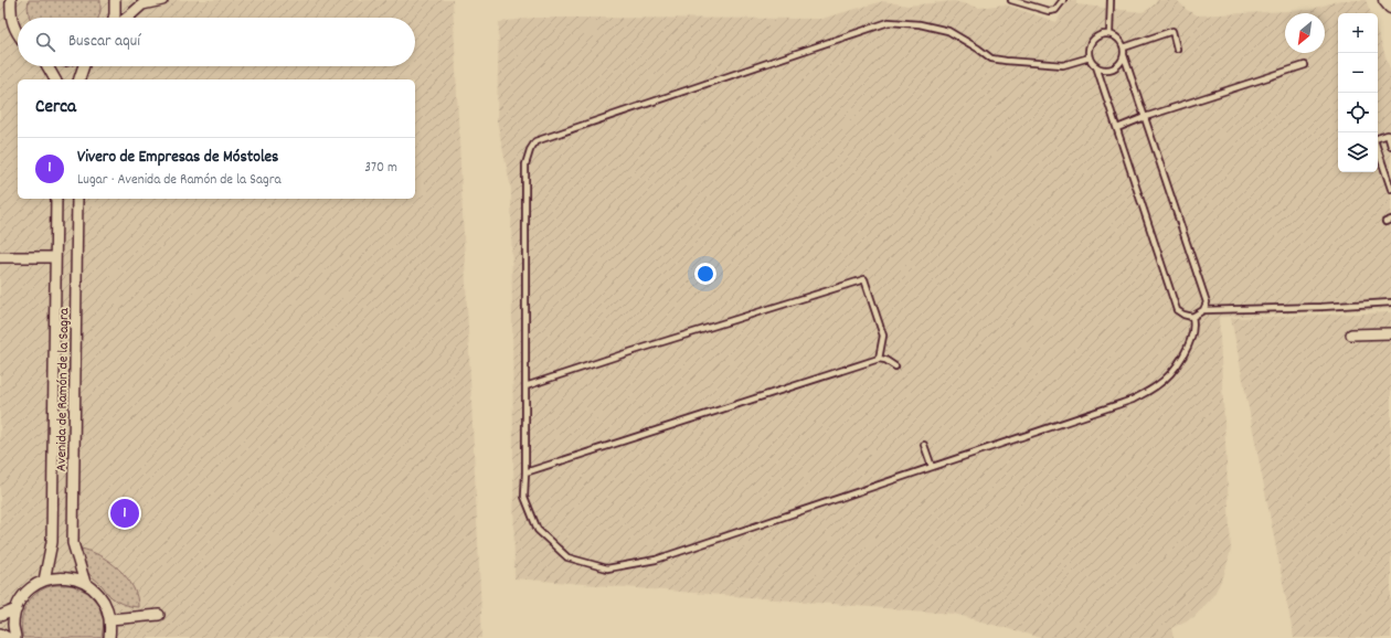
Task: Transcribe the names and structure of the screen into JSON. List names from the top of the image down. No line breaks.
{"streets":{"street":["Avenida de Ramón de la Sagra"]},"north":"bottom left","page":{"map_buttons":["+","−"],"search":"Buscar aquí","heading":"Cerca","list":[{"mark":"1","name":"Vivero de Empresas de Móstoles","note":"Lugar · Avenida de Ramón de la Sagra","value":"370 m"}],"pins":"1"}}
